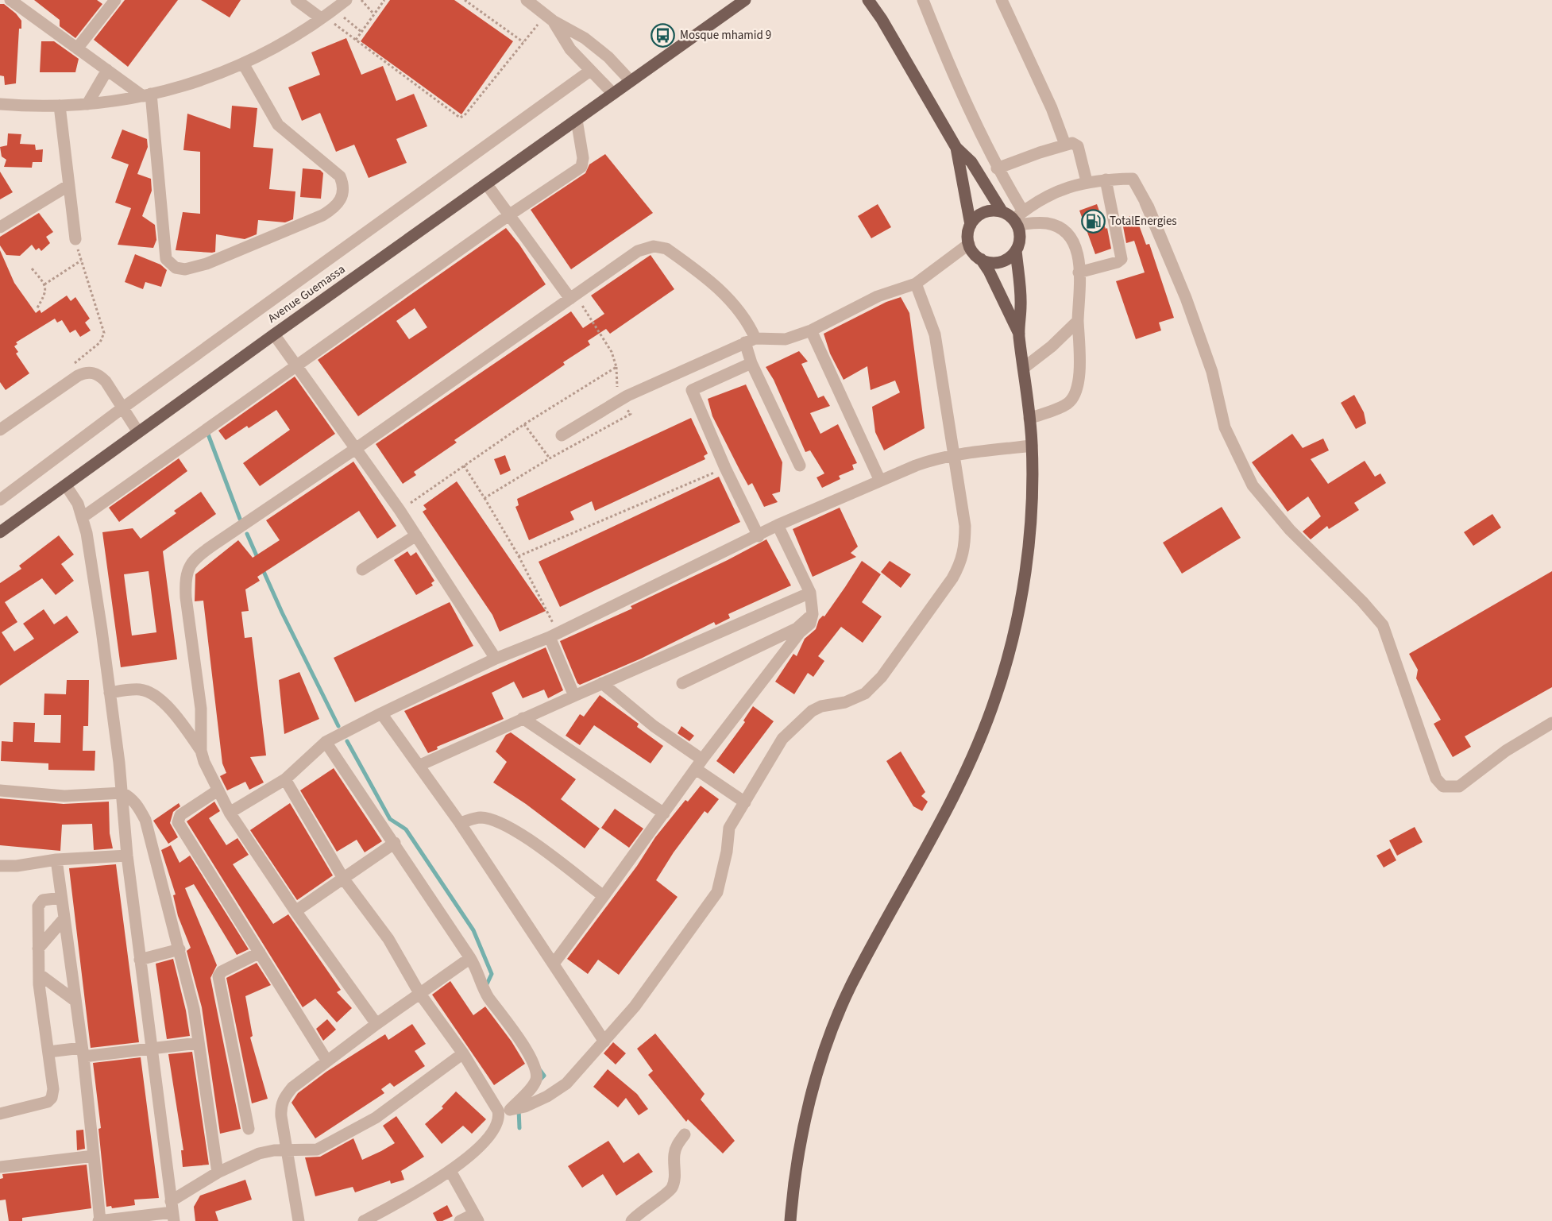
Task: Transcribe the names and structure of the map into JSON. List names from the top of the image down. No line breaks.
{"streets":{"main road":["Avenue Guemassa"]},"places":{"bus stop":["Mosque mhamid 9"],"fuel station":["TotalEnergies"]}}
